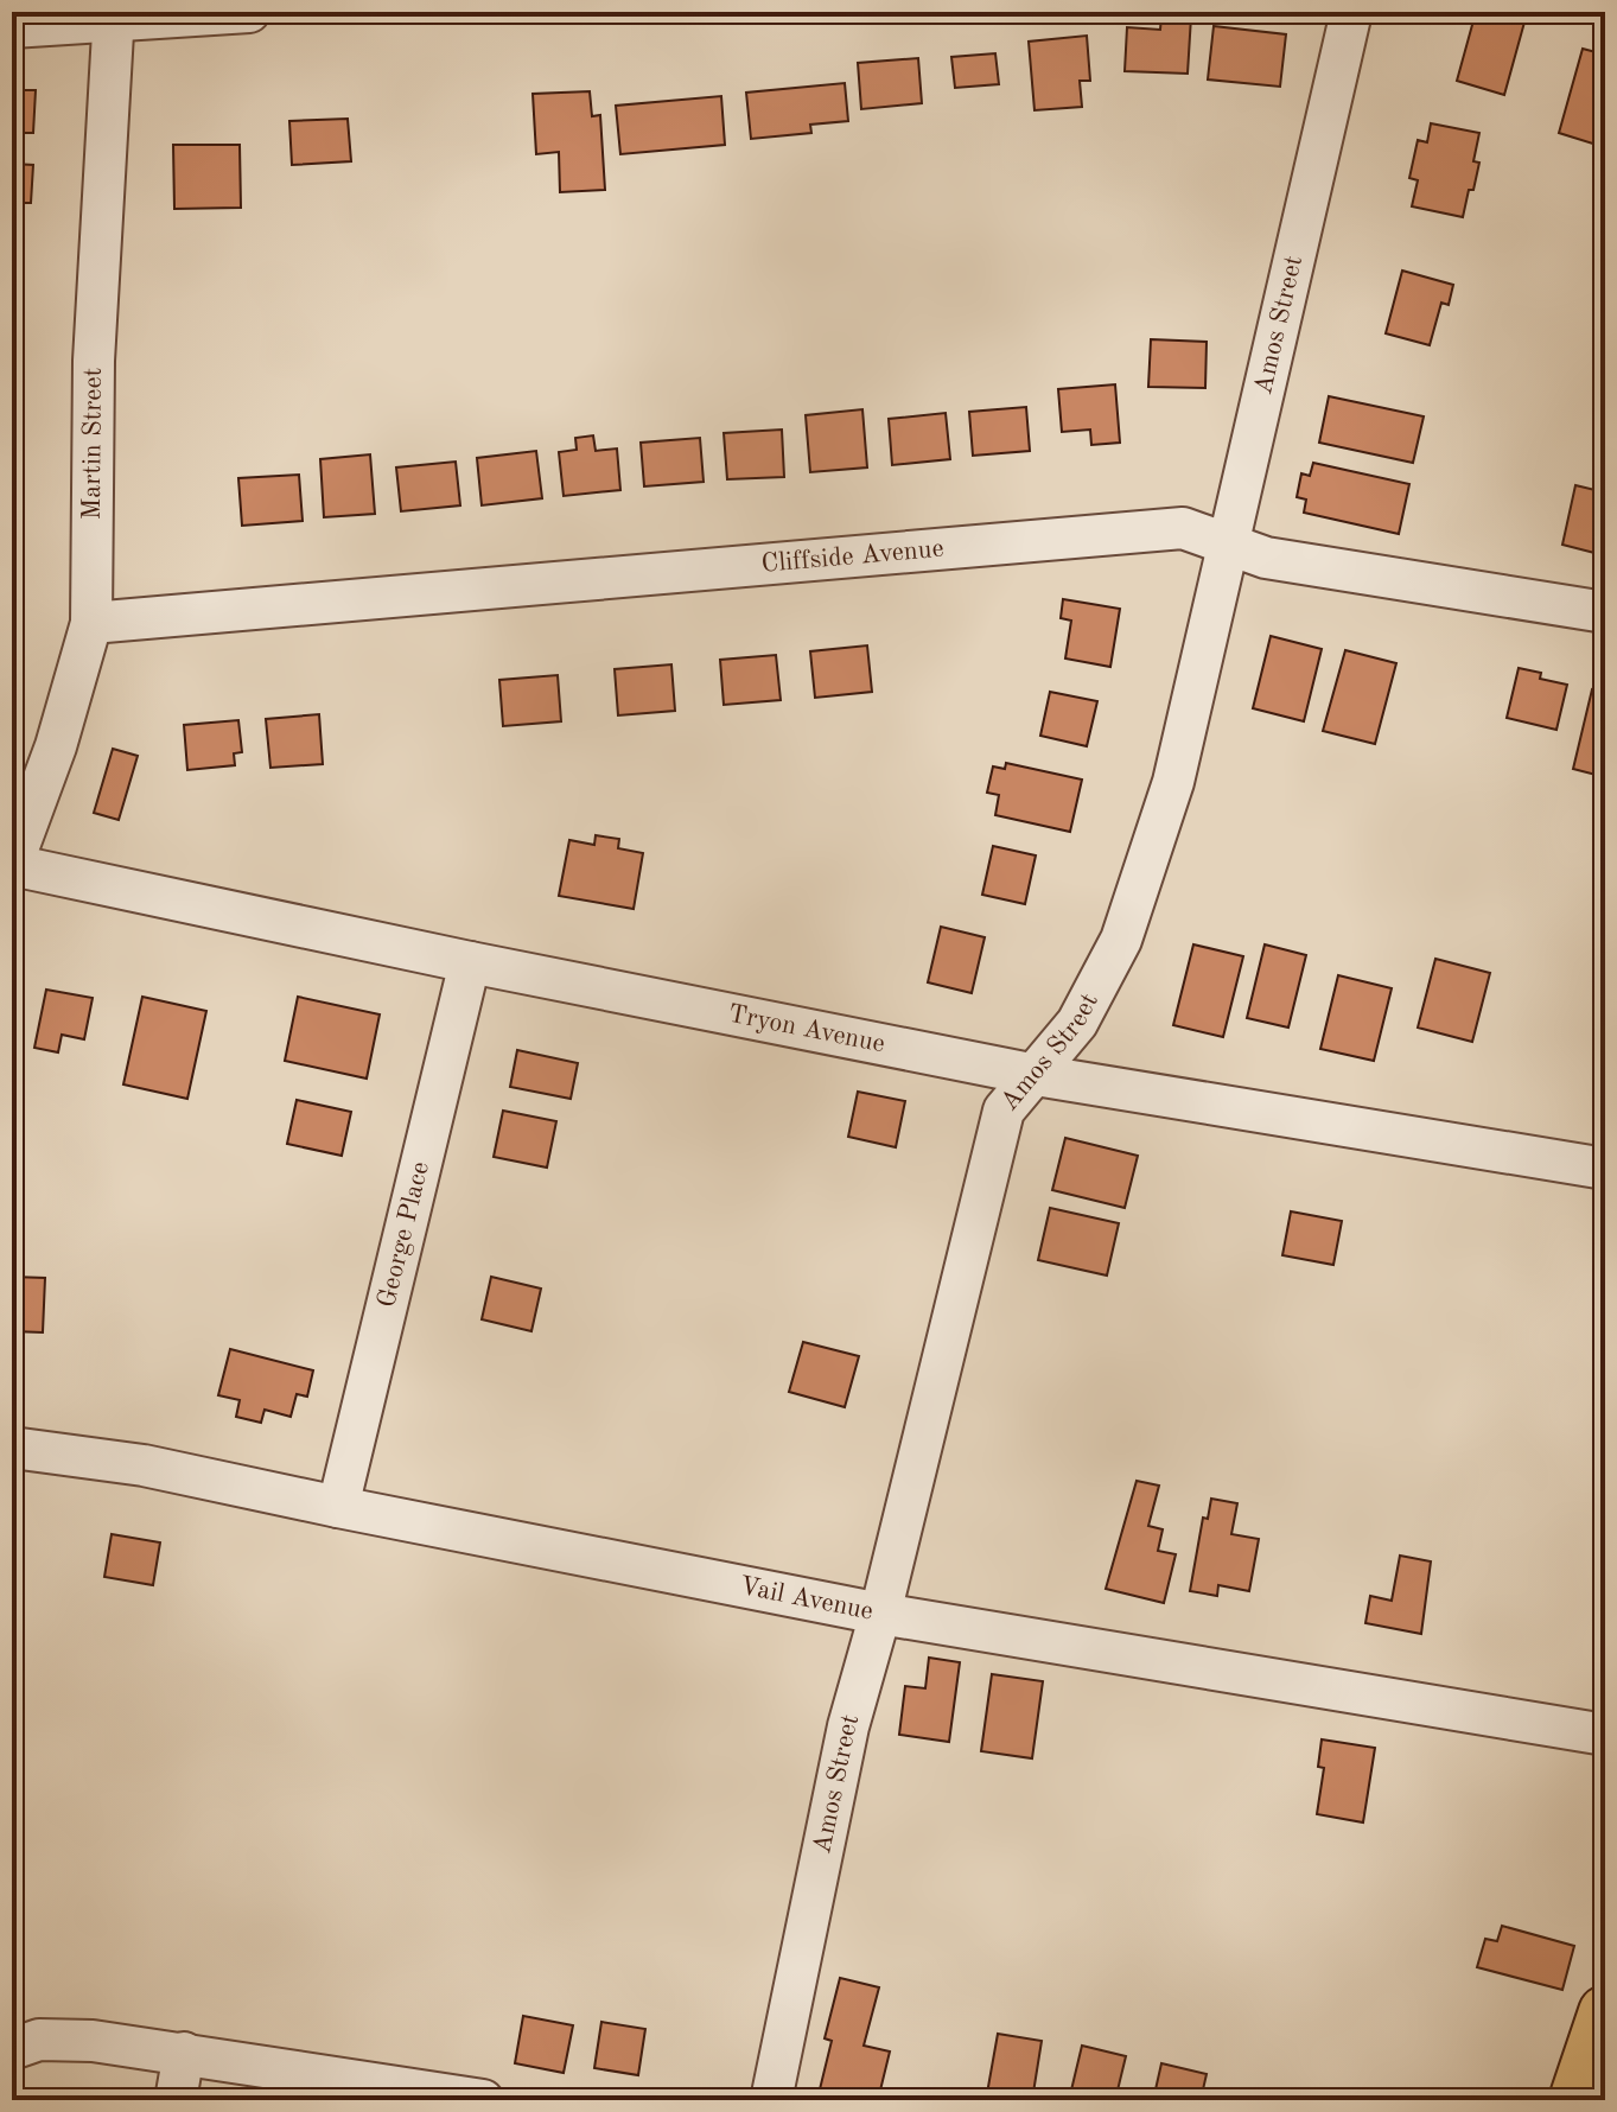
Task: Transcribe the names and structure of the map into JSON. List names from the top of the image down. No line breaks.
{"streets":{"street":["Amos Street","Martin Street","Cliffside Avenue","Tryon Avenue","George Place","Vail Avenue"]},"crossings":[["Amos Street","Cliffside Avenue"],["Amos Street","Tryon Avenue"],["Amos Street","Vail Avenue"],["Martin Street","Cliffside Avenue"],["Martin Street","Tryon Avenue"],["Tryon Avenue","George Place"],["George Place","Vail Avenue"]]}
